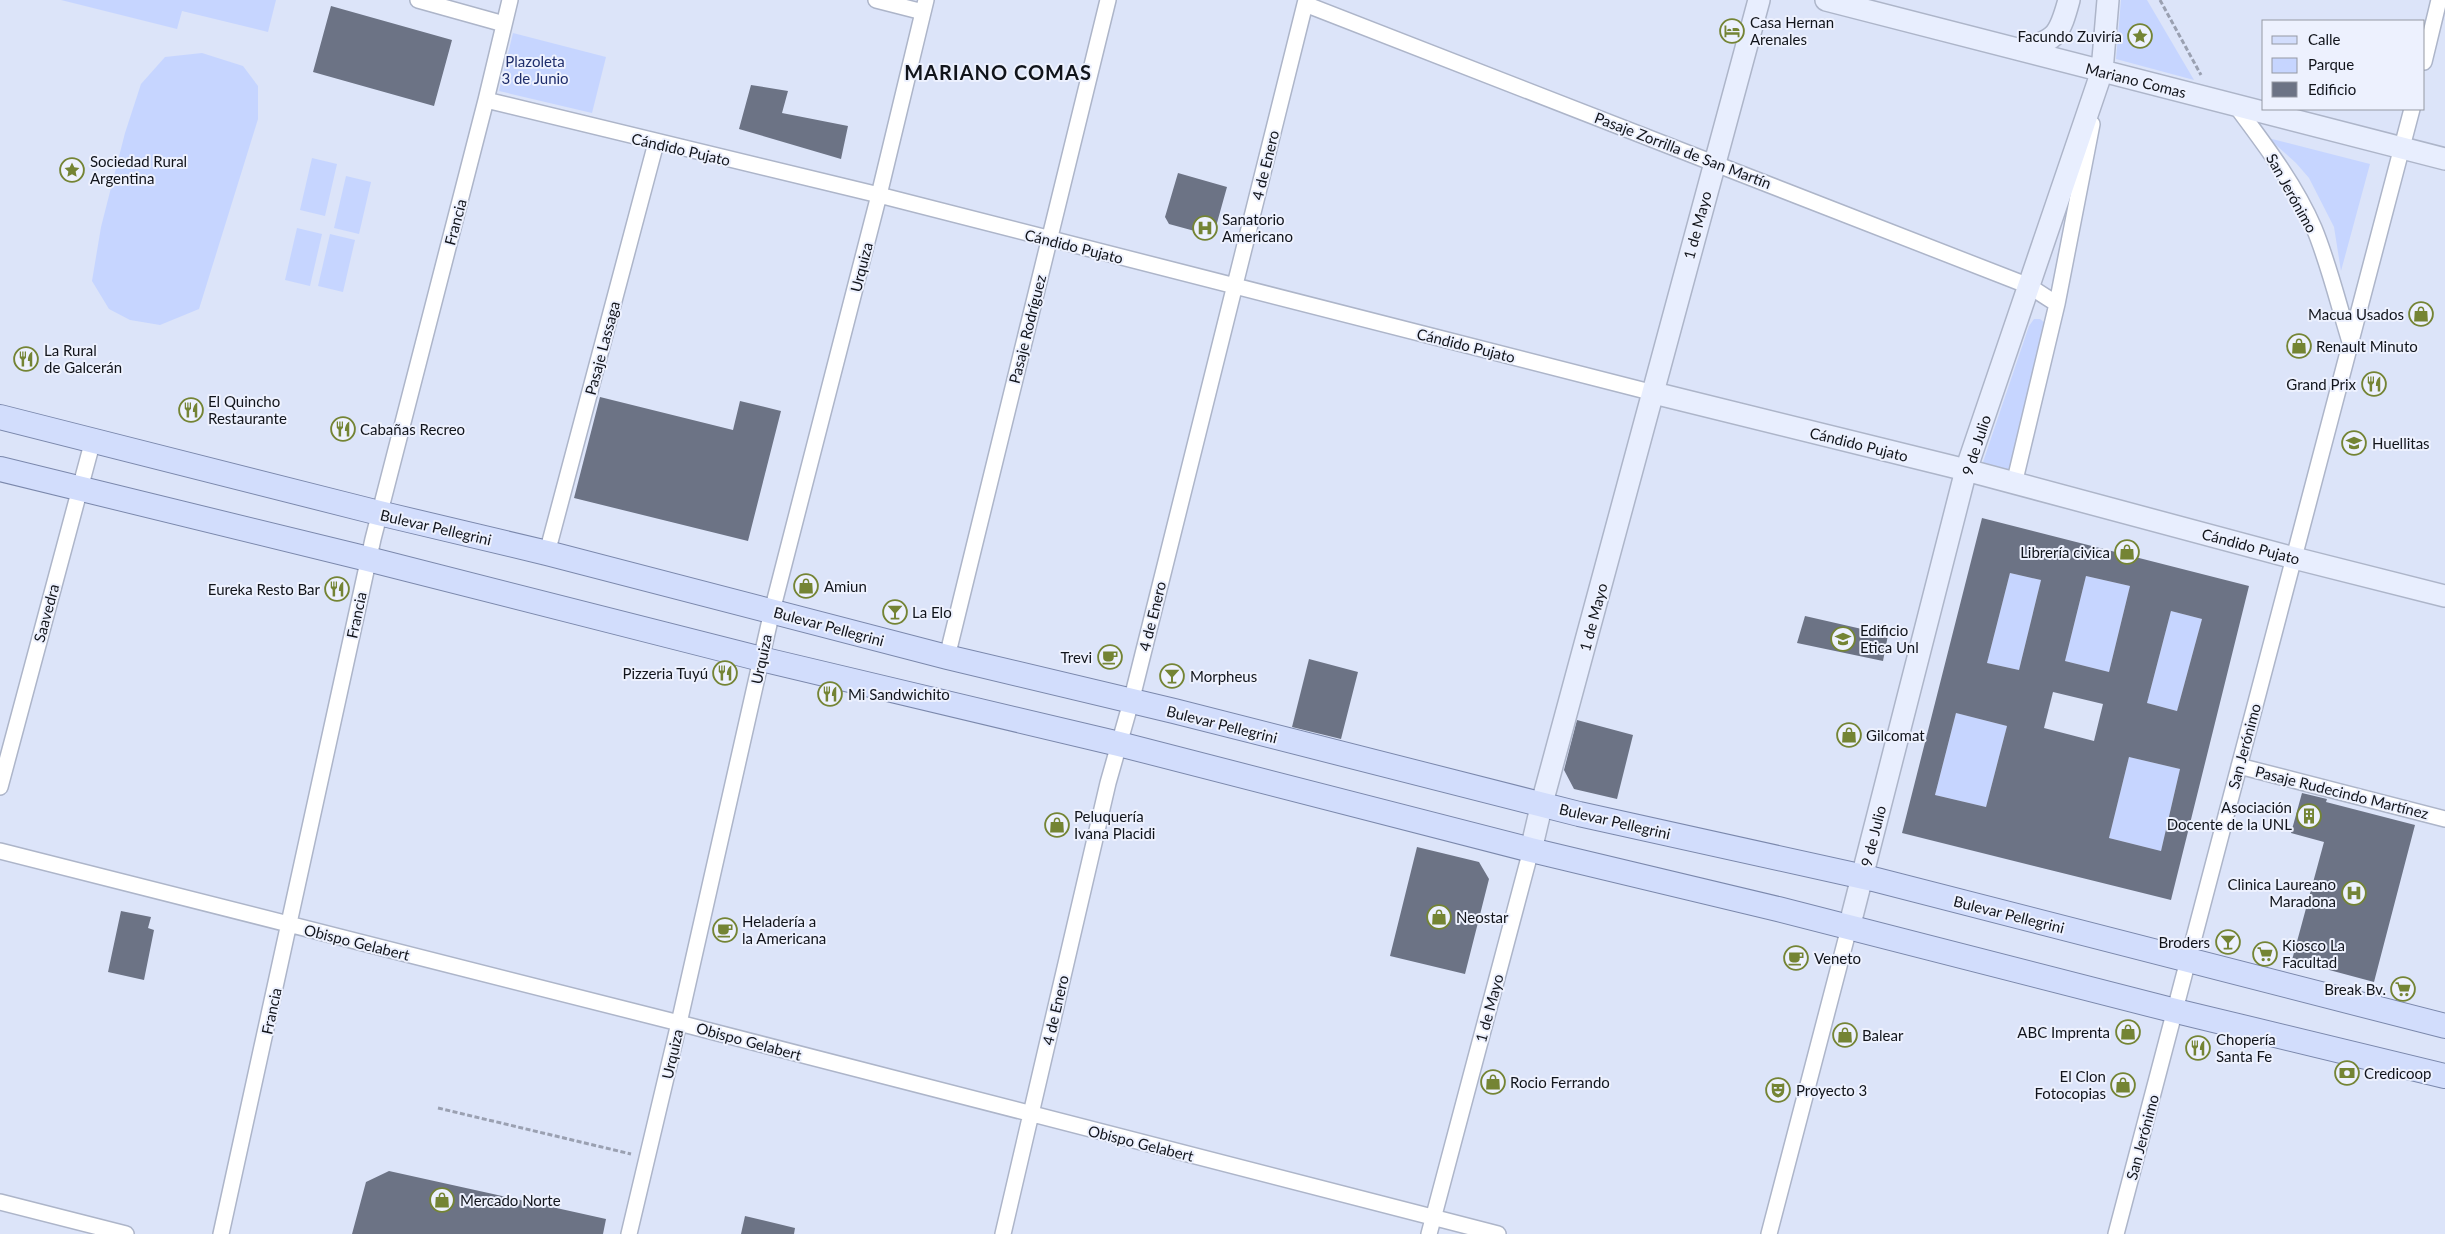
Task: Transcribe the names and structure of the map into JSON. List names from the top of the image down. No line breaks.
{"streets":{"main road":["Mariano Comas","Cándido Pujato","1 de Mayo","9 de Julio","Bulevar Pellegrini"],"street":["Pasaje Zorrilla de San Martín","4 de Enero","San Jerónimo","Francia","Urquiza","Pasaje Rodríguez","Pasaje Lassaga","Saavedra","Pasaje Rudecindo Martínez","Obispo Gelabert"]},"crossings":[["Mariano Comas","San Jerónimo"],["Mariano Comas","9 de Julio"],["Cándido Pujato","4 de Enero"],["Cándido Pujato","San Jerónimo"],["Cándido Pujato","Francia"],["Cándido Pujato","1 de Mayo"],["Cándido Pujato","Urquiza"],["Cándido Pujato","Pasaje Rodríguez"],["Cándido Pujato","Pasaje Lassaga"],["Cándido Pujato","9 de Julio"],["Pasaje Zorrilla de San Martín","4 de Enero"],["Pasaje Zorrilla de San Martín","1 de Mayo"],["Pasaje Zorrilla de San Martín","9 de Julio"],["4 de Enero","Bulevar Pellegrini"],["4 de Enero","Obispo Gelabert"],["San Jerónimo","Bulevar Pellegrini"],["San Jerónimo","Pasaje Rudecindo Martínez"],["Francia","Bulevar Pellegrini"],["Francia","Obispo Gelabert"],["1 de Mayo","Bulevar Pellegrini"],["1 de Mayo","Obispo Gelabert"],["Urquiza","Bulevar Pellegrini"],["Urquiza","Obispo Gelabert"],["Pasaje Rodríguez","Bulevar Pellegrini"],["Pasaje Lassaga","Bulevar Pellegrini"],["9 de Julio","Bulevar Pellegrini"],["Bulevar Pellegrini","Saavedra"]],"districts":["MARIANO COMAS"],"parks":["Plazoleta 3 de Junio"],"places":{"hotel":["Casa Hernan Arenales"],"place":["Facundo Zuviría","Sociedad Rural Argentina"],"hospital":["Sanatorio Americano","Clinica Laureano Maradona"],"shop":["Macua Usados","Renault Minuto","Librería civica","Amiun","Gilcomat","Peluquería Ivana Placidi","Neostar","ABC Imprenta","Balear","Rocio Ferrando","El Clon Fotocopias","Mercado Norte"],"restaurant":["La Rural de Galcerán","Grand Prix","El Quincho Restaurante","Cabañas Recreo","Eureka Resto Bar","Pizzeria Tuyú","Mi Sandwichito","Chopería Santa Fe"],"school or university":["Huellitas","Edificio Etica Unl"],"bar":["La Elo","Morpheus","Broders"],"cafe":["Trevi","Heladería a la Americana","Veneto"],"building":["Asociación Docente de la UNL"],"supermarket":["Kiosco La Facultad","Break Bv."],"bank":["Credicoop"],"theatre":["Proyecto 3"]},"legend":["Calle","Parque","Edificio"]}
